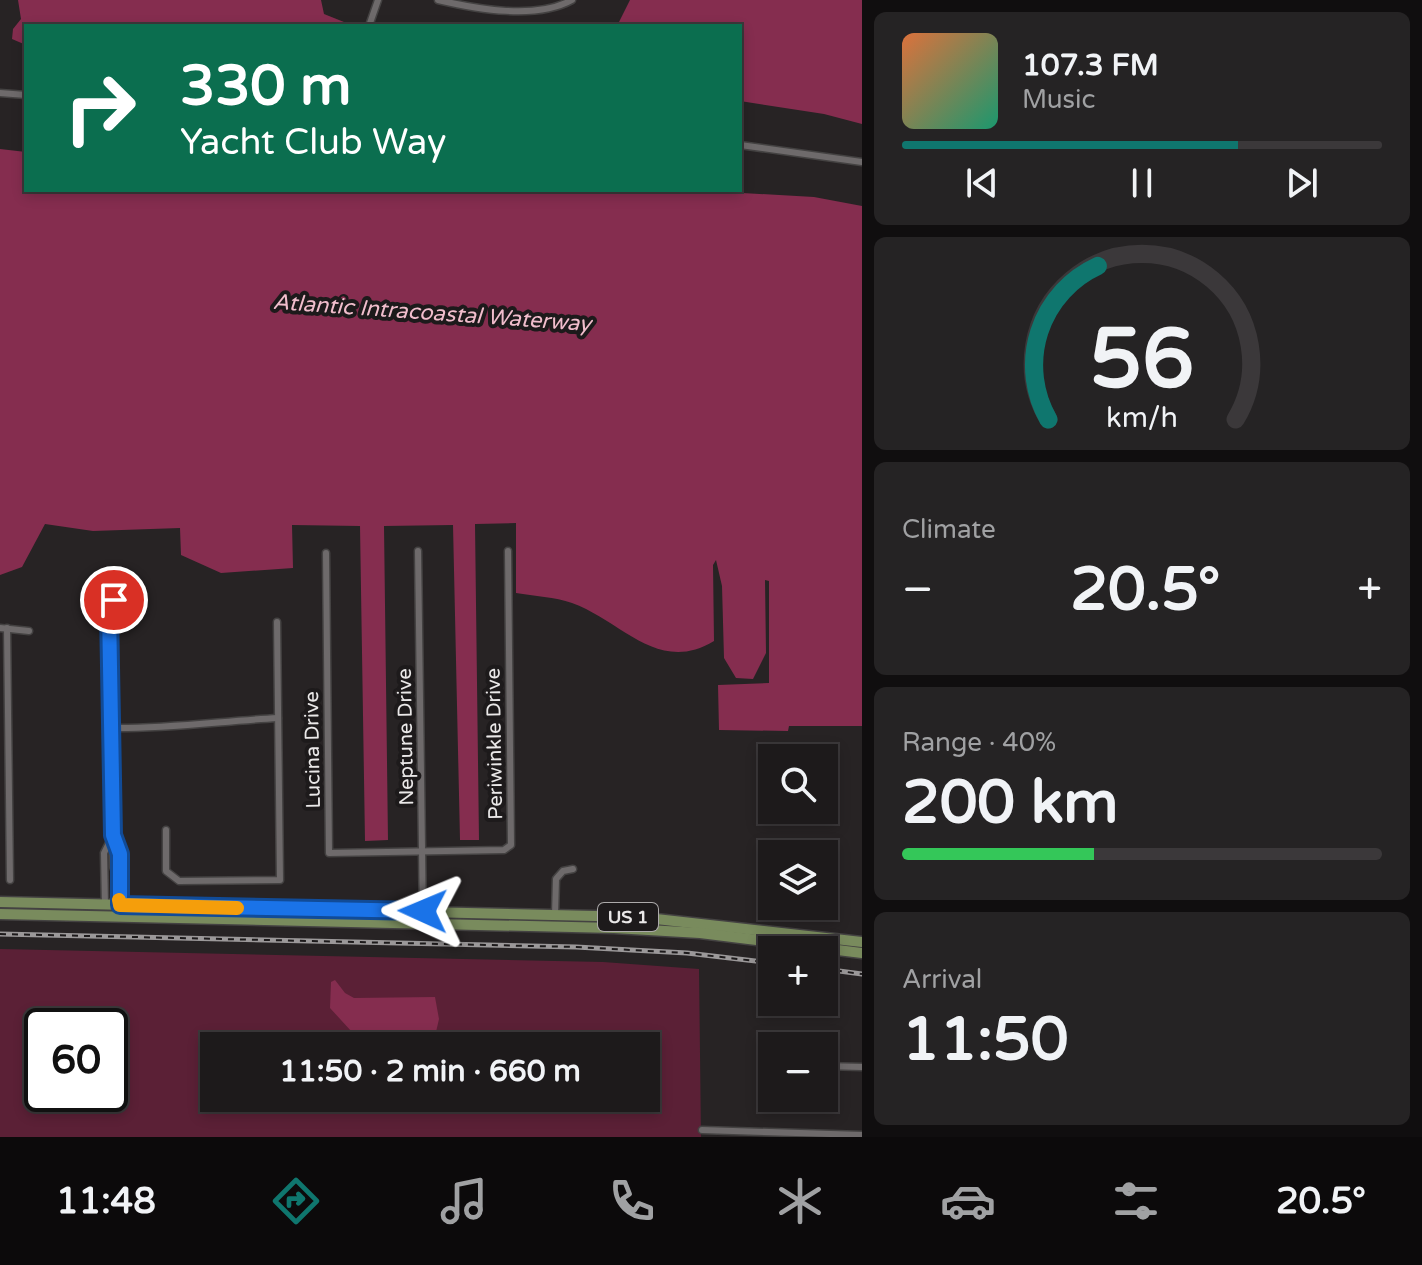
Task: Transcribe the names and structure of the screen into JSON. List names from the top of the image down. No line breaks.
{"streets":{"main road":["US 1"],"street":["Neptune Drive","Periwinkle Drive","Lucina Drive"]},"crossings":[["Neptune Drive","Periwinkle Drive"],["Neptune Drive","Lucina Drive"],["Neptune Drive","US 1"],["Periwinkle Drive","Lucina Drive"]],"water":["Atlantic Intracoastal Waterway"],"page":{"turn":["330 m","Yacht Club Way"],"song":["107.3 FM","Music"],"tile":["Climate",["Range · 40%","200 km"],["Arrival","11:50"]],"heat":["−","20.5°","+"],"map_buttons":["+","−"],"limit":"60","trip":"11:50 · 2 min · 660 m","tabs":["11:48","20.5°"],"gauge":["56","km/h"]}}
